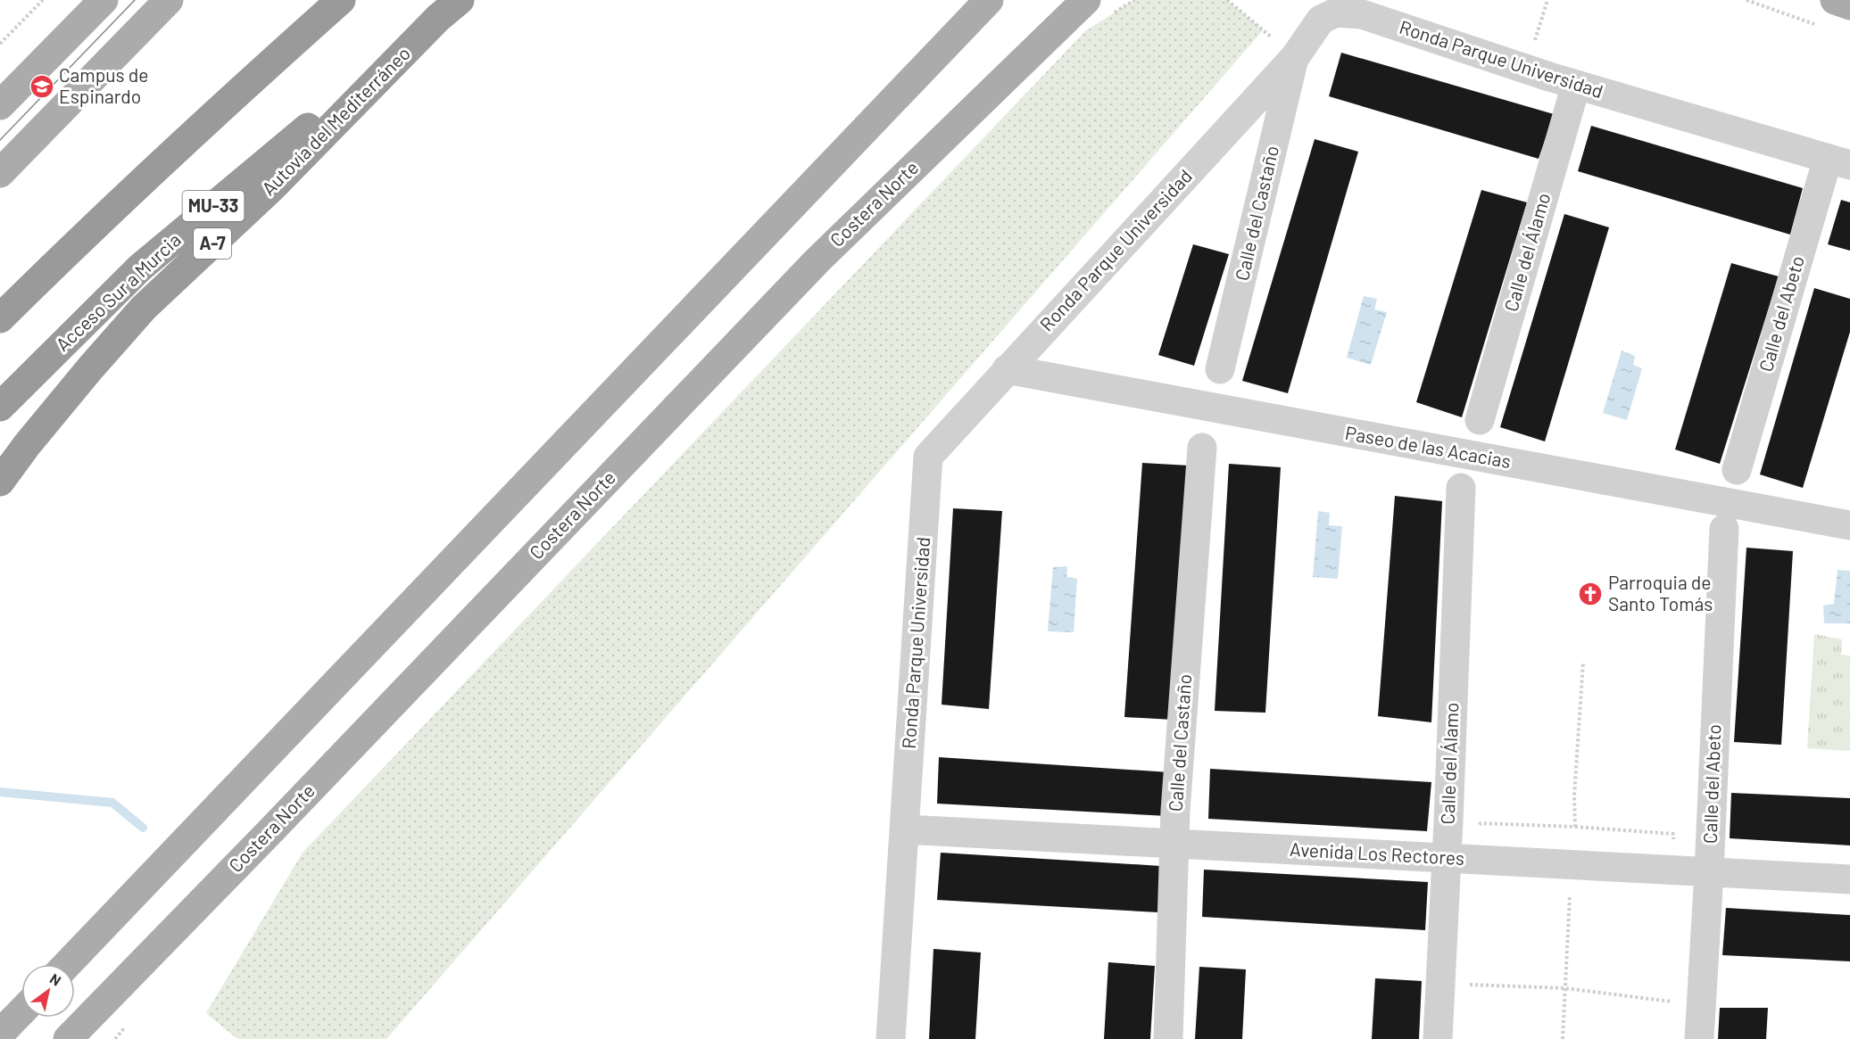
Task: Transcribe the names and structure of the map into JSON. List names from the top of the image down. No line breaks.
{"streets":{"highway":["Autovía del Mediterráneo","MU-33","A-7","Acceso Sur a Murcia"],"main road":["Costera Norte"],"street":["Ronda Parque Universidad","Calle del Castaño","Calle del Álamo","Calle del Abeto","Paseo de las Acacias","Avenida Los Rectores"]},"crossings":[["Ronda Parque Universidad","Calle del Castaño"],["Ronda Parque Universidad","Calle del Álamo"],["Ronda Parque Universidad","Calle del Abeto"],["Ronda Parque Universidad","Paseo de las Acacias"],["Ronda Parque Universidad","Avenida Los Rectores"],["Autovía del Mediterráneo","Acceso Sur a Murcia"],["Calle del Castaño","Avenida Los Rectores"],["Calle del Álamo","Avenida Los Rectores"],["Calle del Abeto","Avenida Los Rectores"]],"places":{"school or university":["Campus de Espinardo"],"church":["Parroquia de Santo Tomás"]},"north":"top right"}
